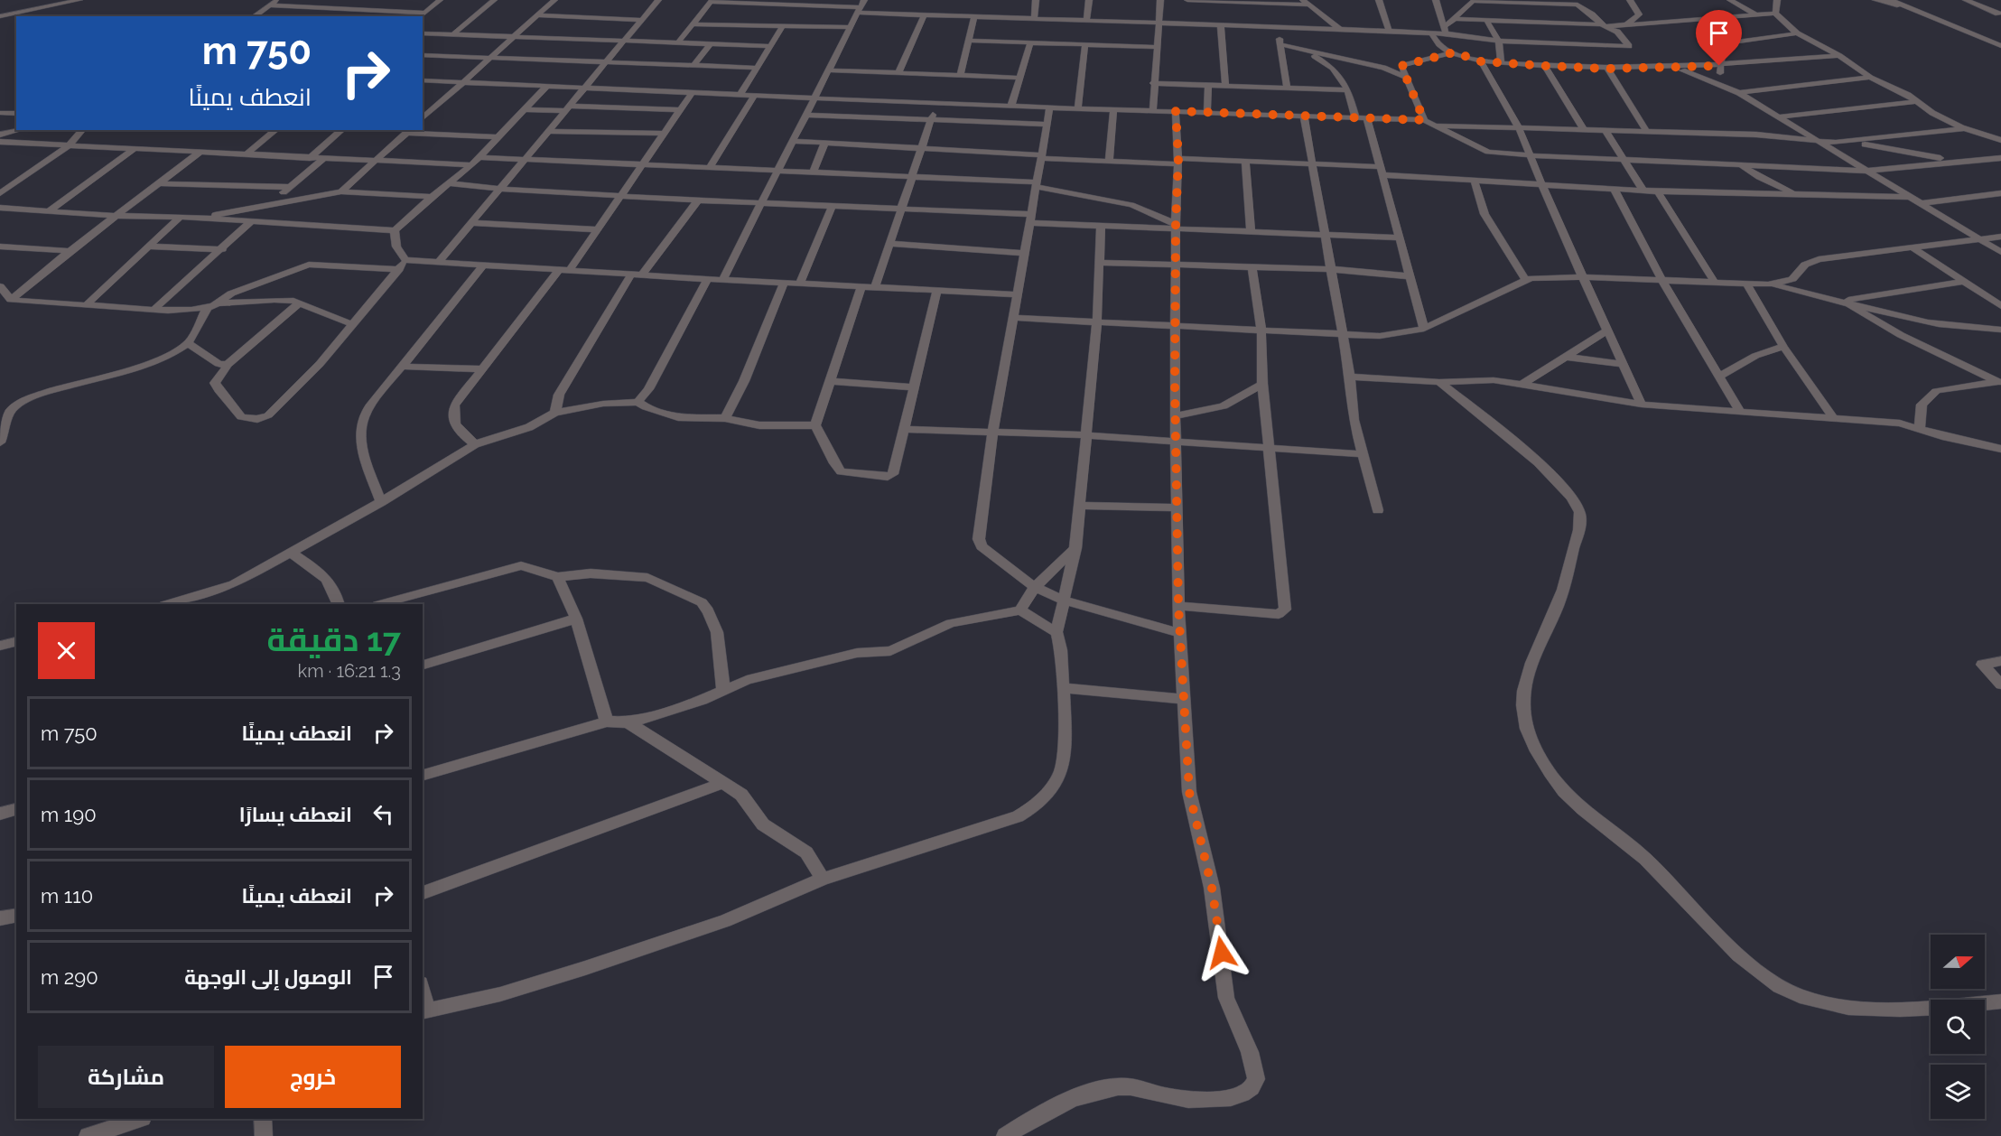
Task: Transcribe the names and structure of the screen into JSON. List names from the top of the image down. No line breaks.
{"north":"right","page":{"turn":["750 m","انعطف يمينًا"],"heading":["17 دقيقة","1.3 km · 16:21"],"list":[{"name":"انعطف يمينًا","value":"750 m"},{"name":"انعطف يسارًا","value":"190 m"},{"name":"انعطف يمينًا","value":"110 m"},{"name":"الوصول إلى الوجهة","value":"290 m"}],"buttons":["خروج","مشاركة"]}}
